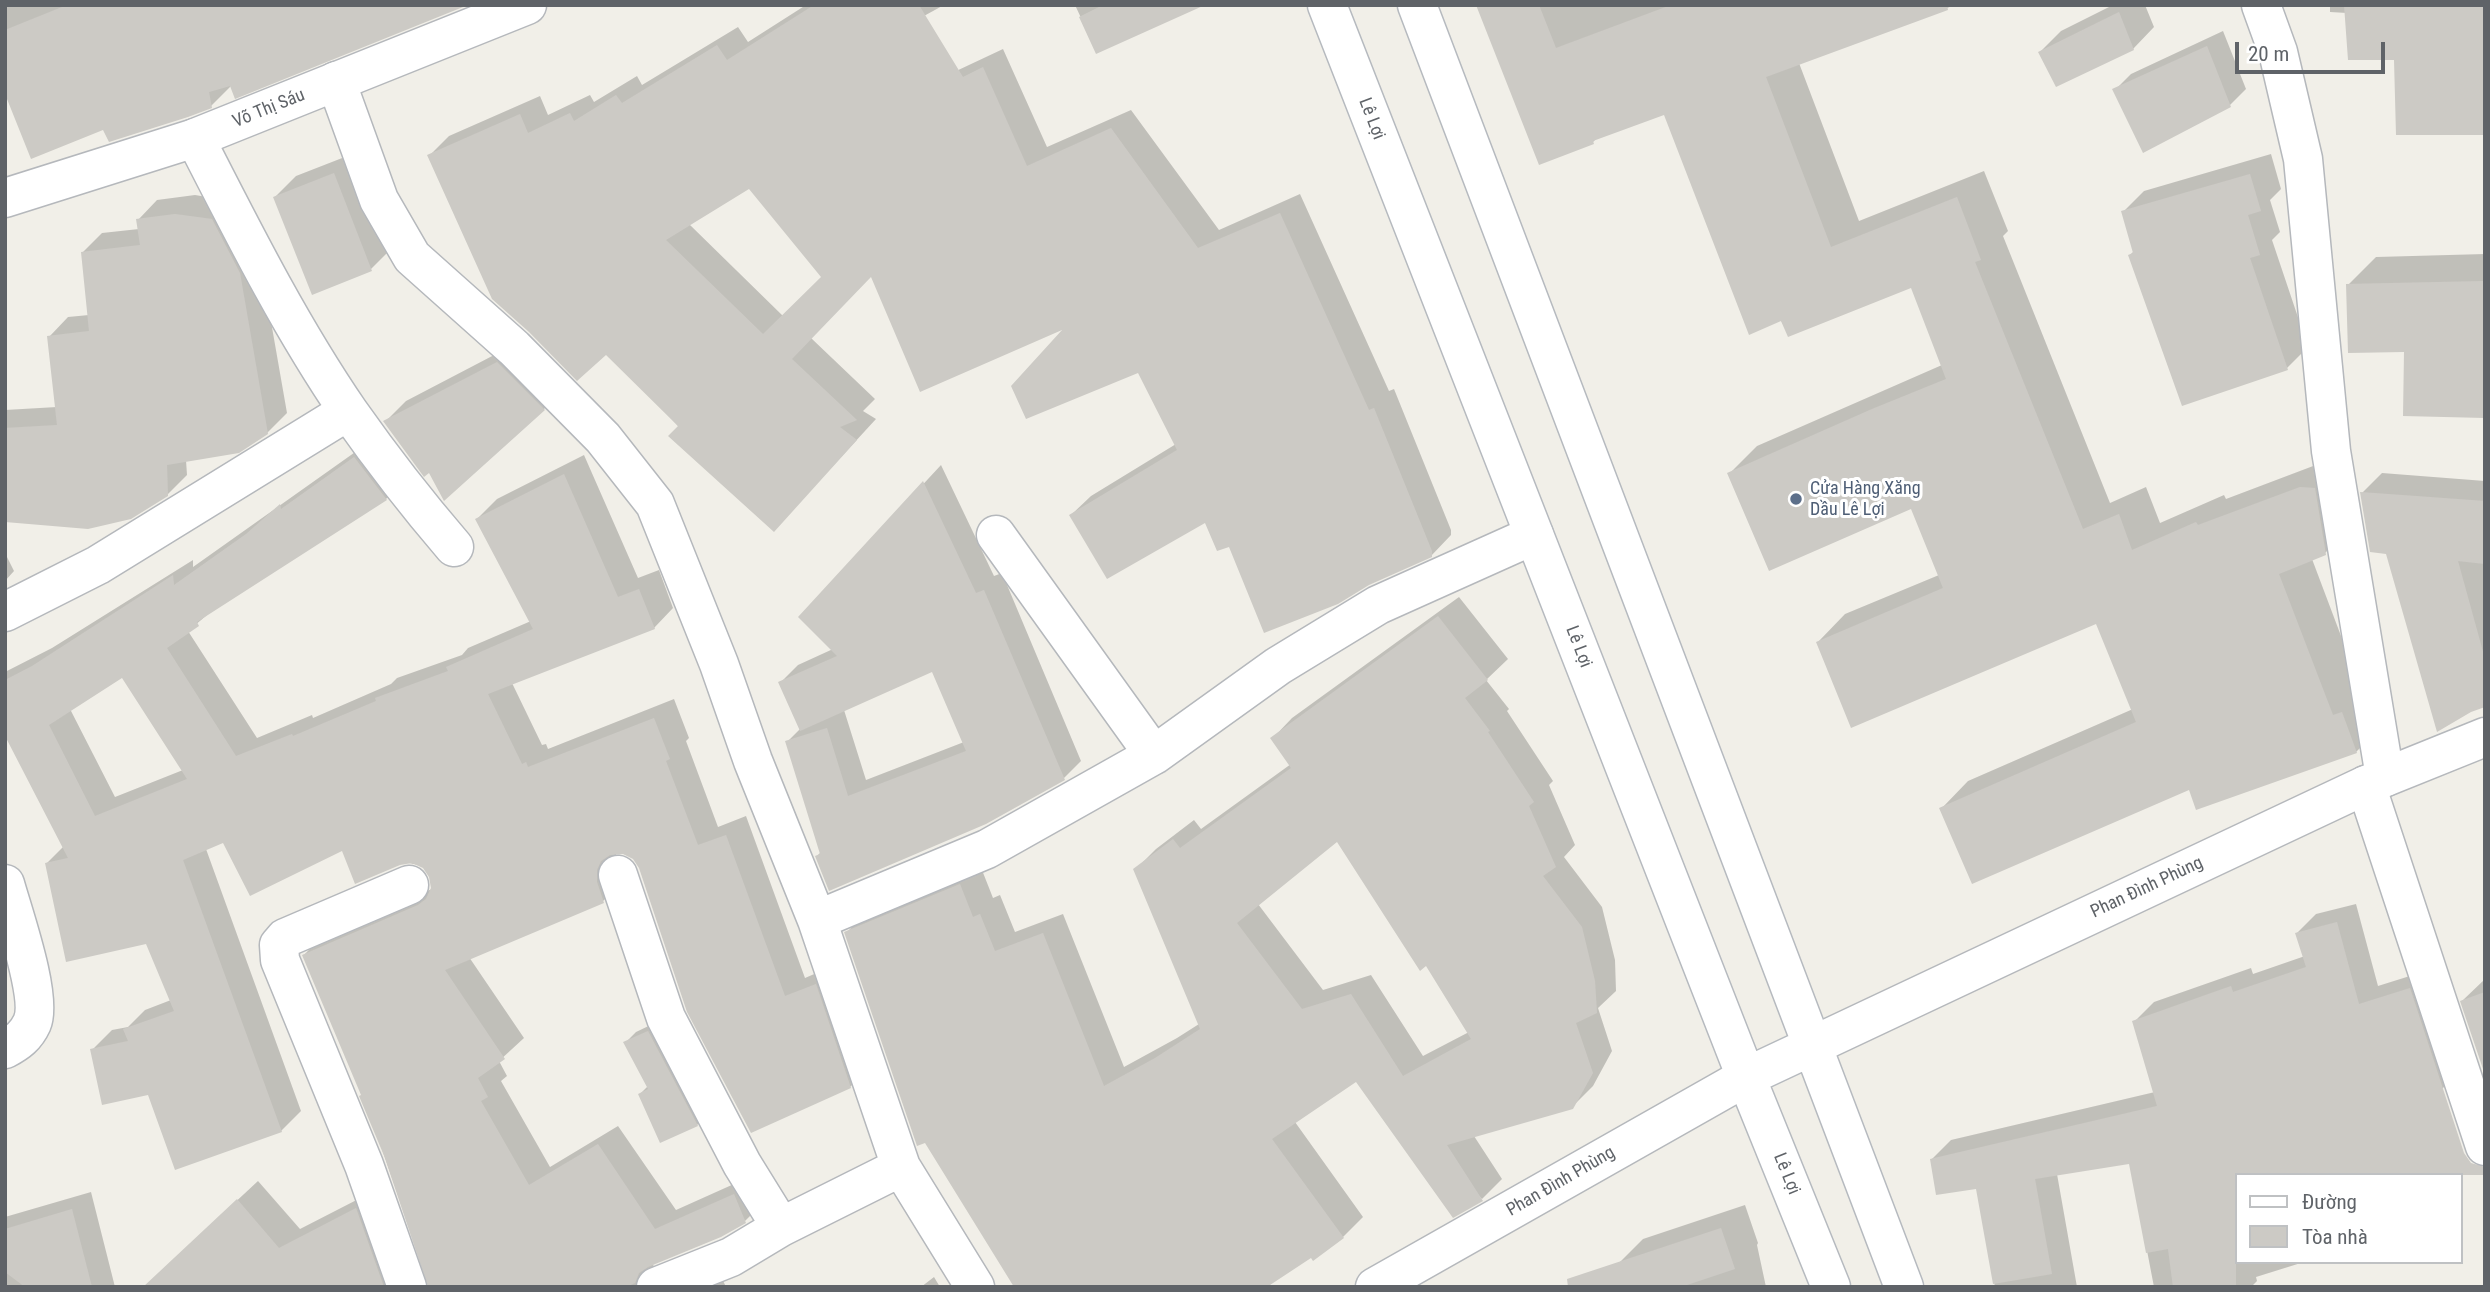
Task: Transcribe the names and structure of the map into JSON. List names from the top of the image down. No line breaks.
{"streets":{"street":["Võ Thị Sáu","Lê Lợi","Phan Đình Phùng"]},"crossings":[["Lê Lợi","Phan Đình Phùng"]],"places":["Cửa Hàng Xăng Dầu Lê Lợi"],"legend":["Đường","Tòa nhà"],"scale_bar":"20 m"}
